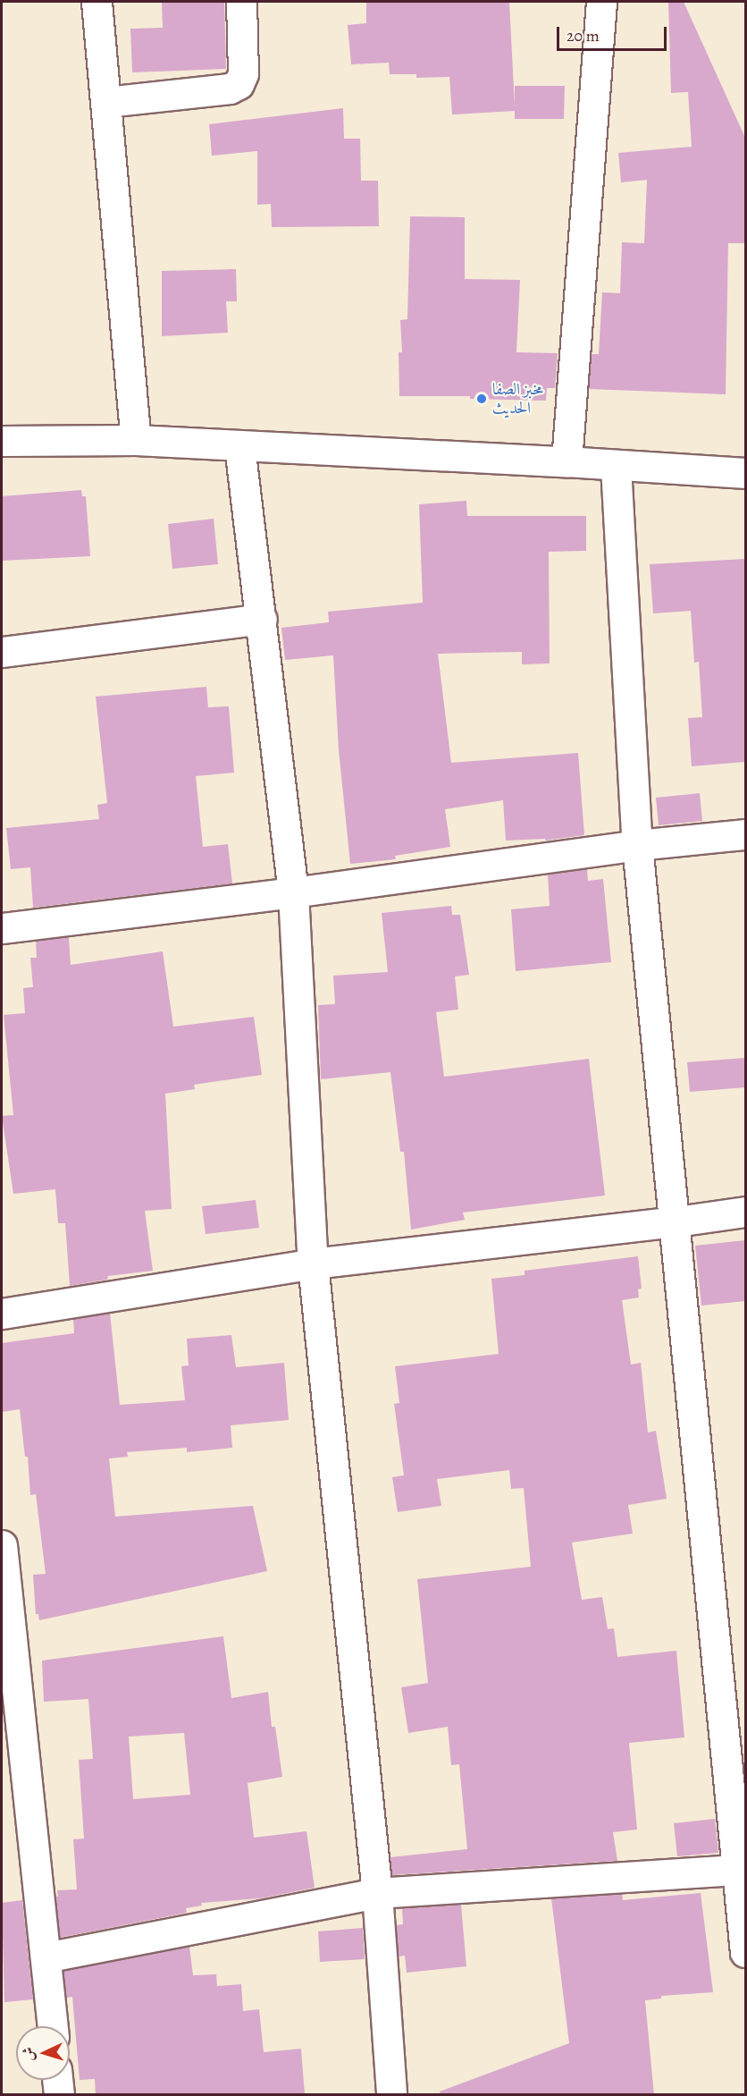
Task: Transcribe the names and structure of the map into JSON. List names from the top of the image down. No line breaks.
{"places":["مخبز الصفا الحديث"],"scale_bar":"20 m","north":"left"}
